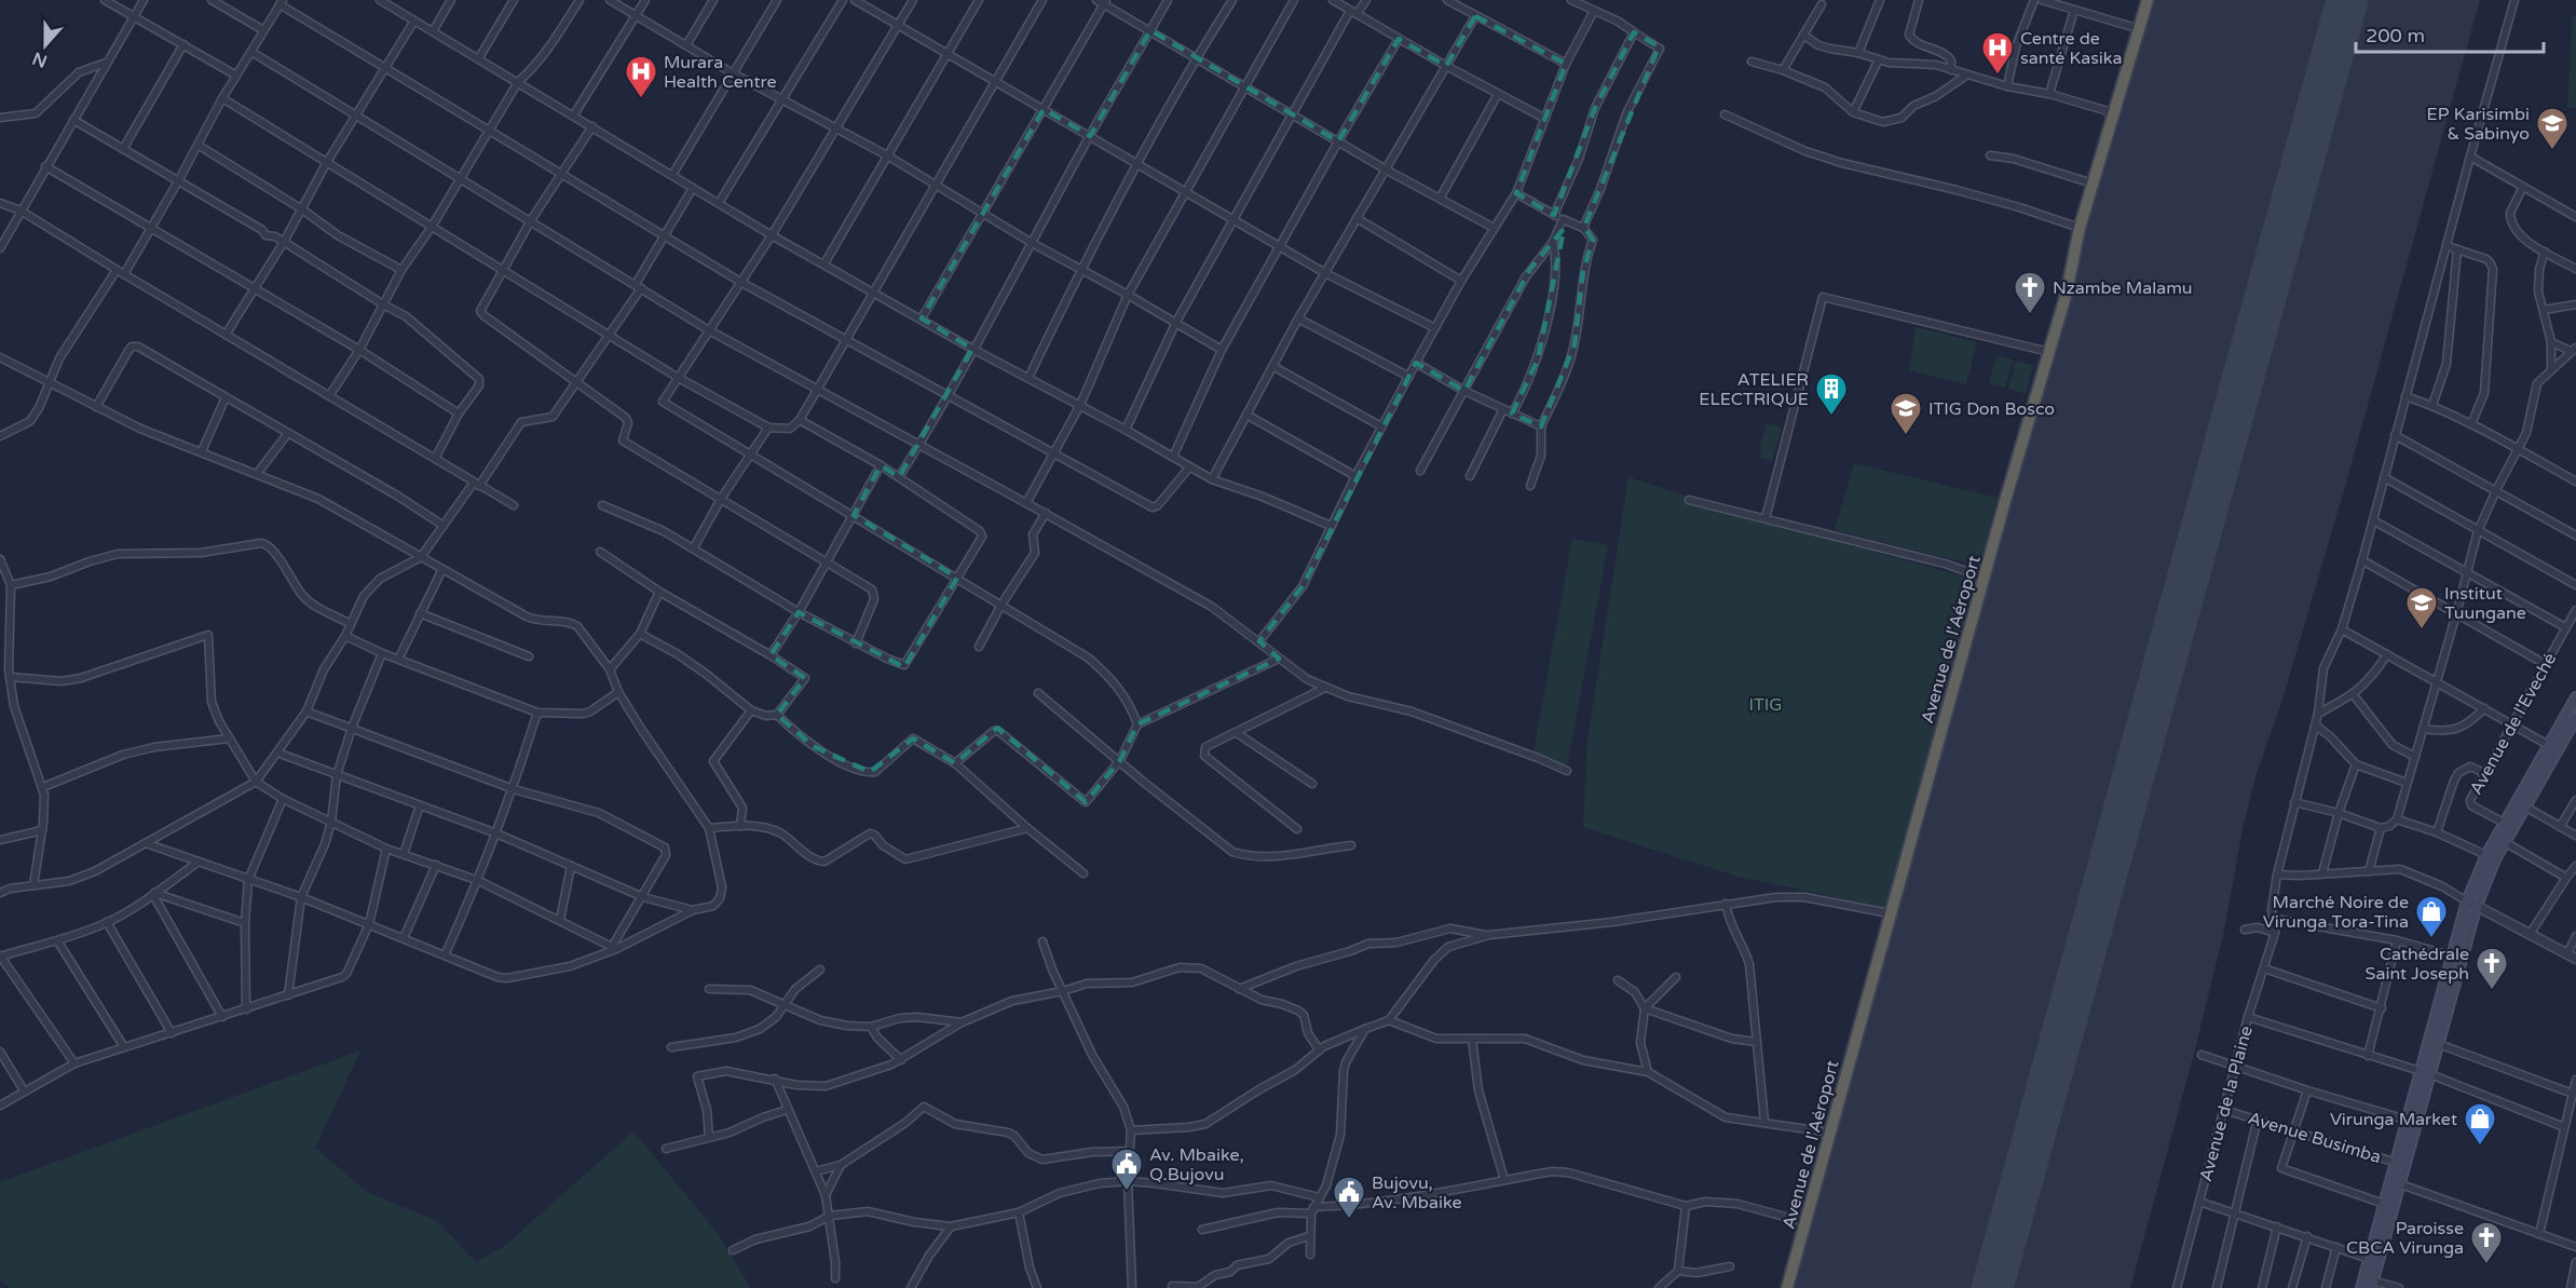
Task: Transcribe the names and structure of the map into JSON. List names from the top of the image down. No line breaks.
{"streets":{"highway":["Avenue de l'Aéroport"],"street":["Avenue de l'Eveché","Avenue de la Plaine","Avenue Busimba"]},"crossings":[["Avenue de la Plaine","Avenue Busimba"]],"parks":["ITIG"],"places":{"hospital":["Centre de santé Kasika","Murara Health Centre"],"school or university":["EP Karisimbi & Sabinyo","ITIG Don Bosco","Institut Tuungane"],"church":["Nzambe Malamu","Cathédrale Saint Joseph","Paroisse CBCA Virunga"],"building":["ATELIER ELECTRIQUE"],"shop":["Marché Noire de Virunga Tora-Tina","Virunga Market"],"public building":["Av. Mbaike, Q.Bujovu","Bujovu, Av. Mbaike"]},"scale_bar":"200 m","north":"bottom"}
